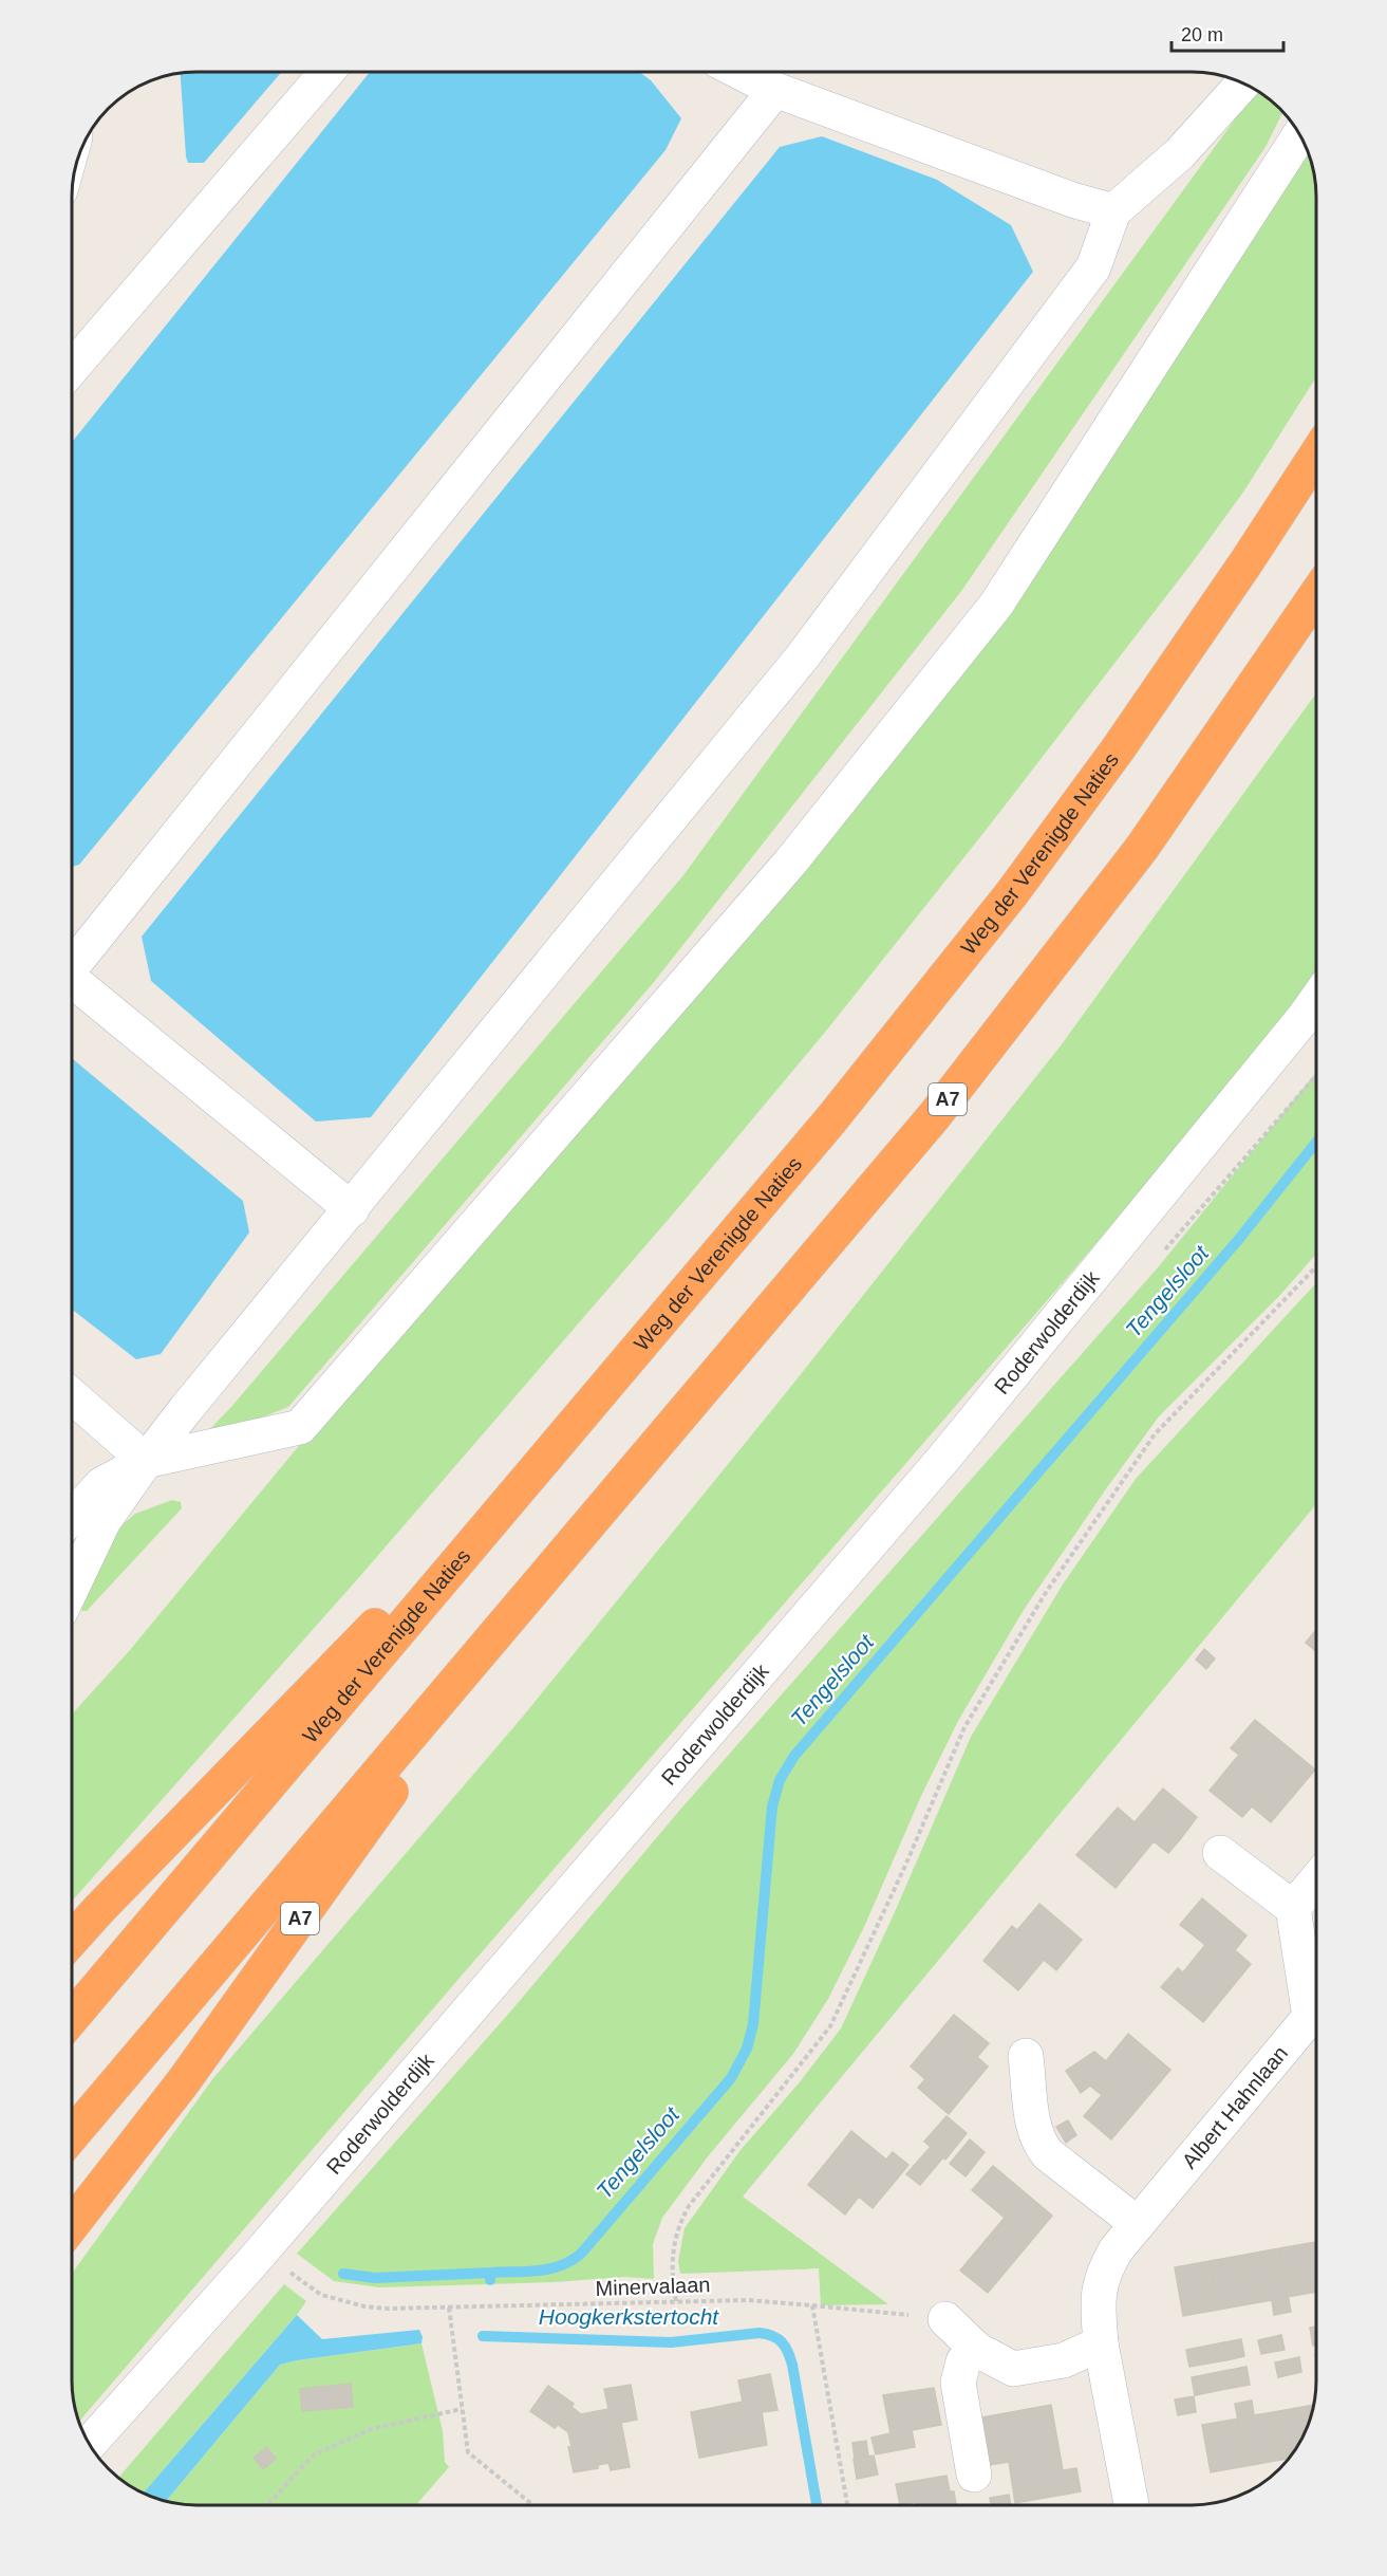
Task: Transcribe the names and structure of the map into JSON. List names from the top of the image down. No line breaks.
{"streets":{"highway":["Weg der Verenigde Naties","A7"],"street":["Roderwolderdijk","Albert Hahnlaan"],"path":["Minervalaan"]},"water":["Tengelsloot","Hoogkerkstertocht"],"scale_bar":"20 m"}
